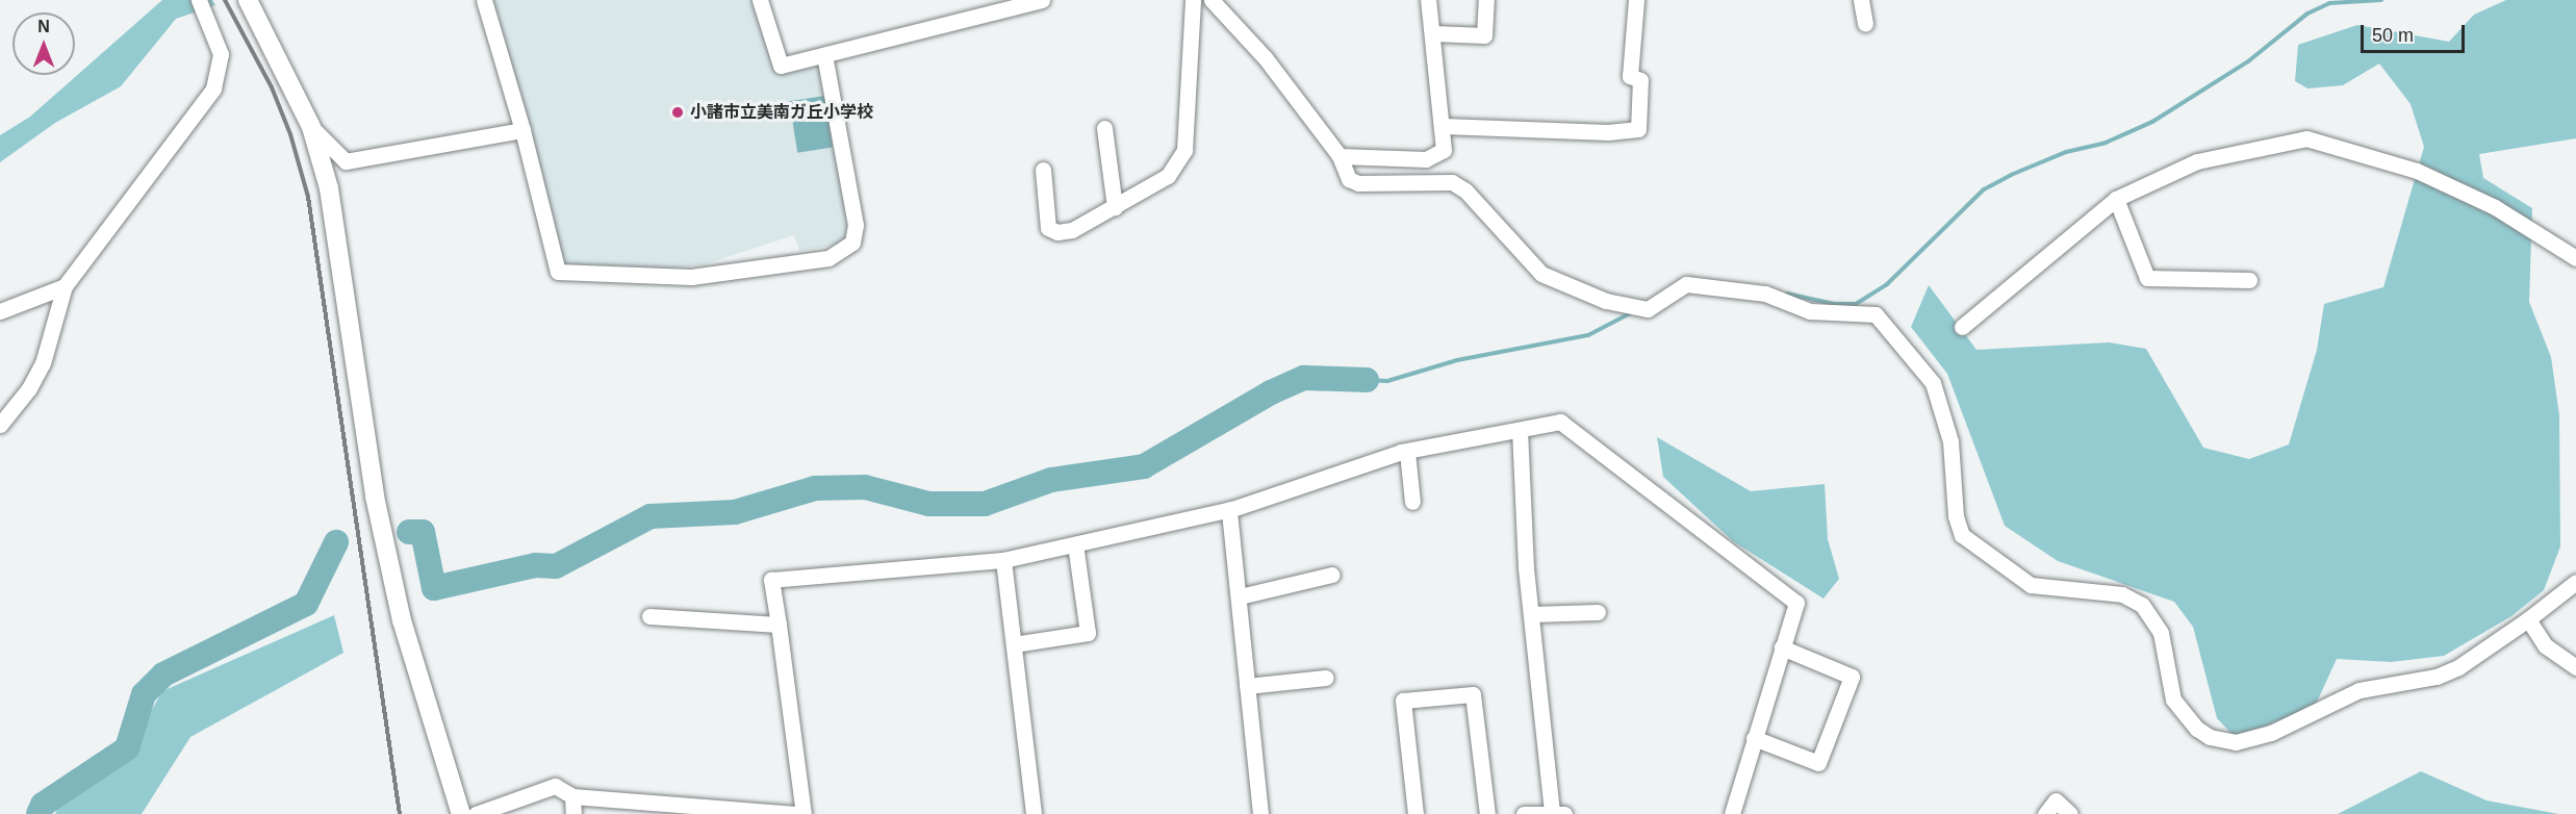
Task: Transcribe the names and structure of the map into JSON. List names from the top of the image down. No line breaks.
{"places":["小諸市立美南ガ丘小学校"],"scale_bar":"50 m","north":"top"}
